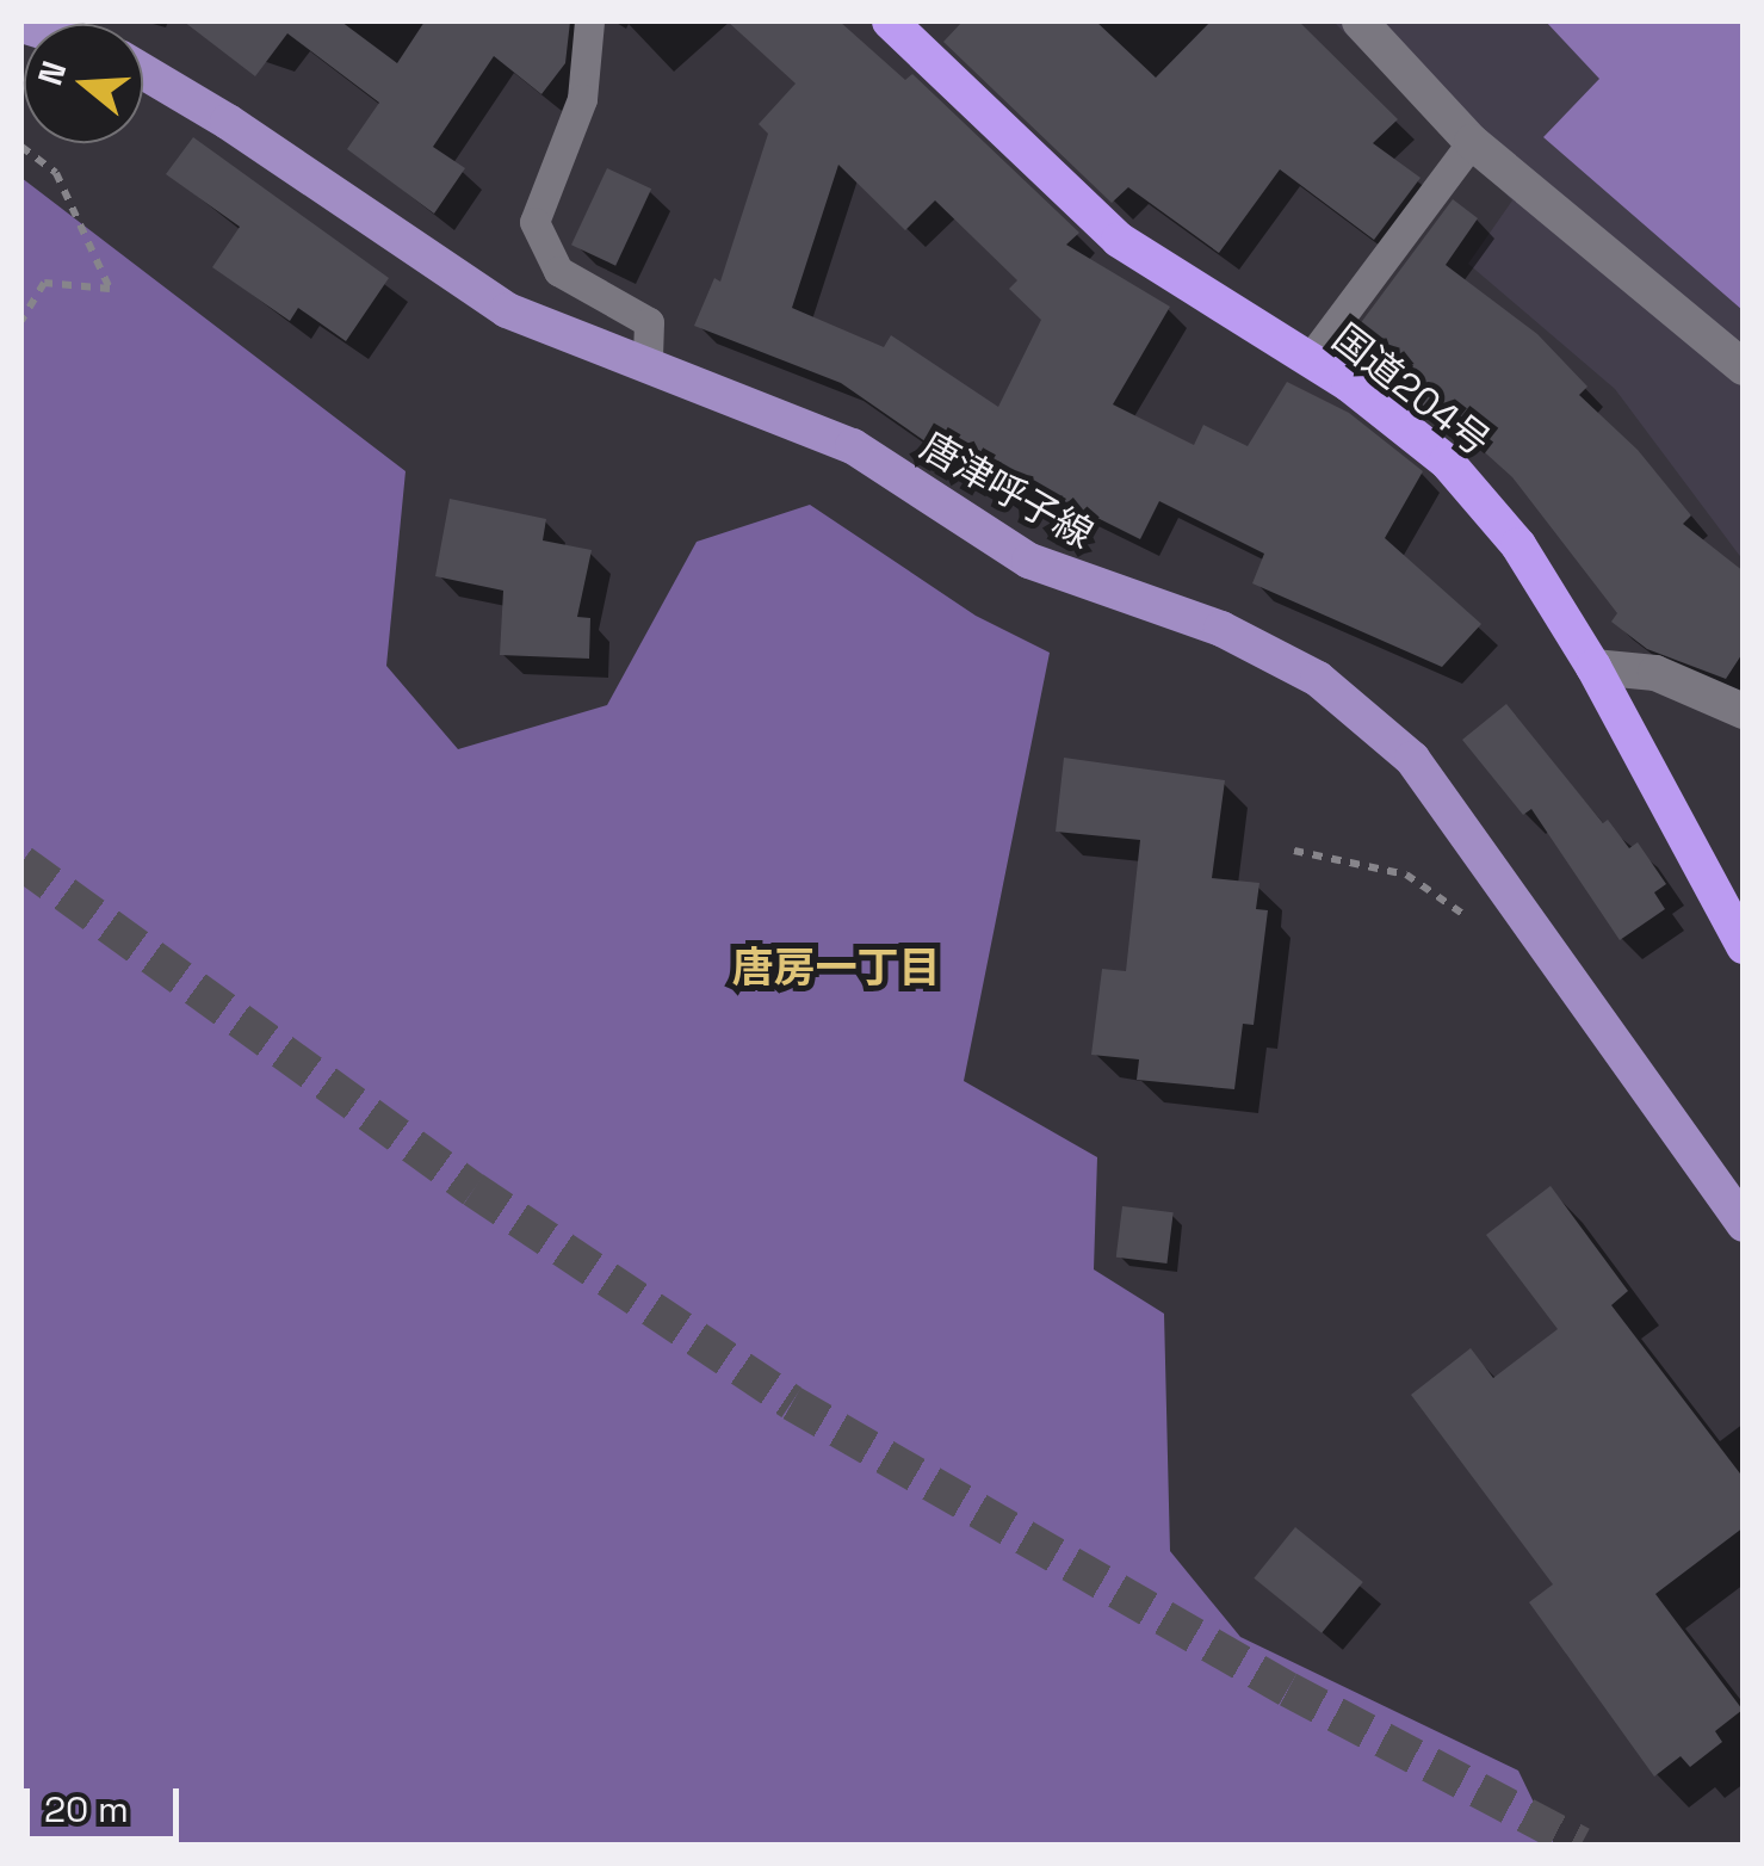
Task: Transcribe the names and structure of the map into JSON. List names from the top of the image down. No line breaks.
{"streets":{"highway":["国道204号"],"main road":["唐津呼子線"]},"districts":["唐房一丁目"],"scale_bar":"20 m","north":"left"}
